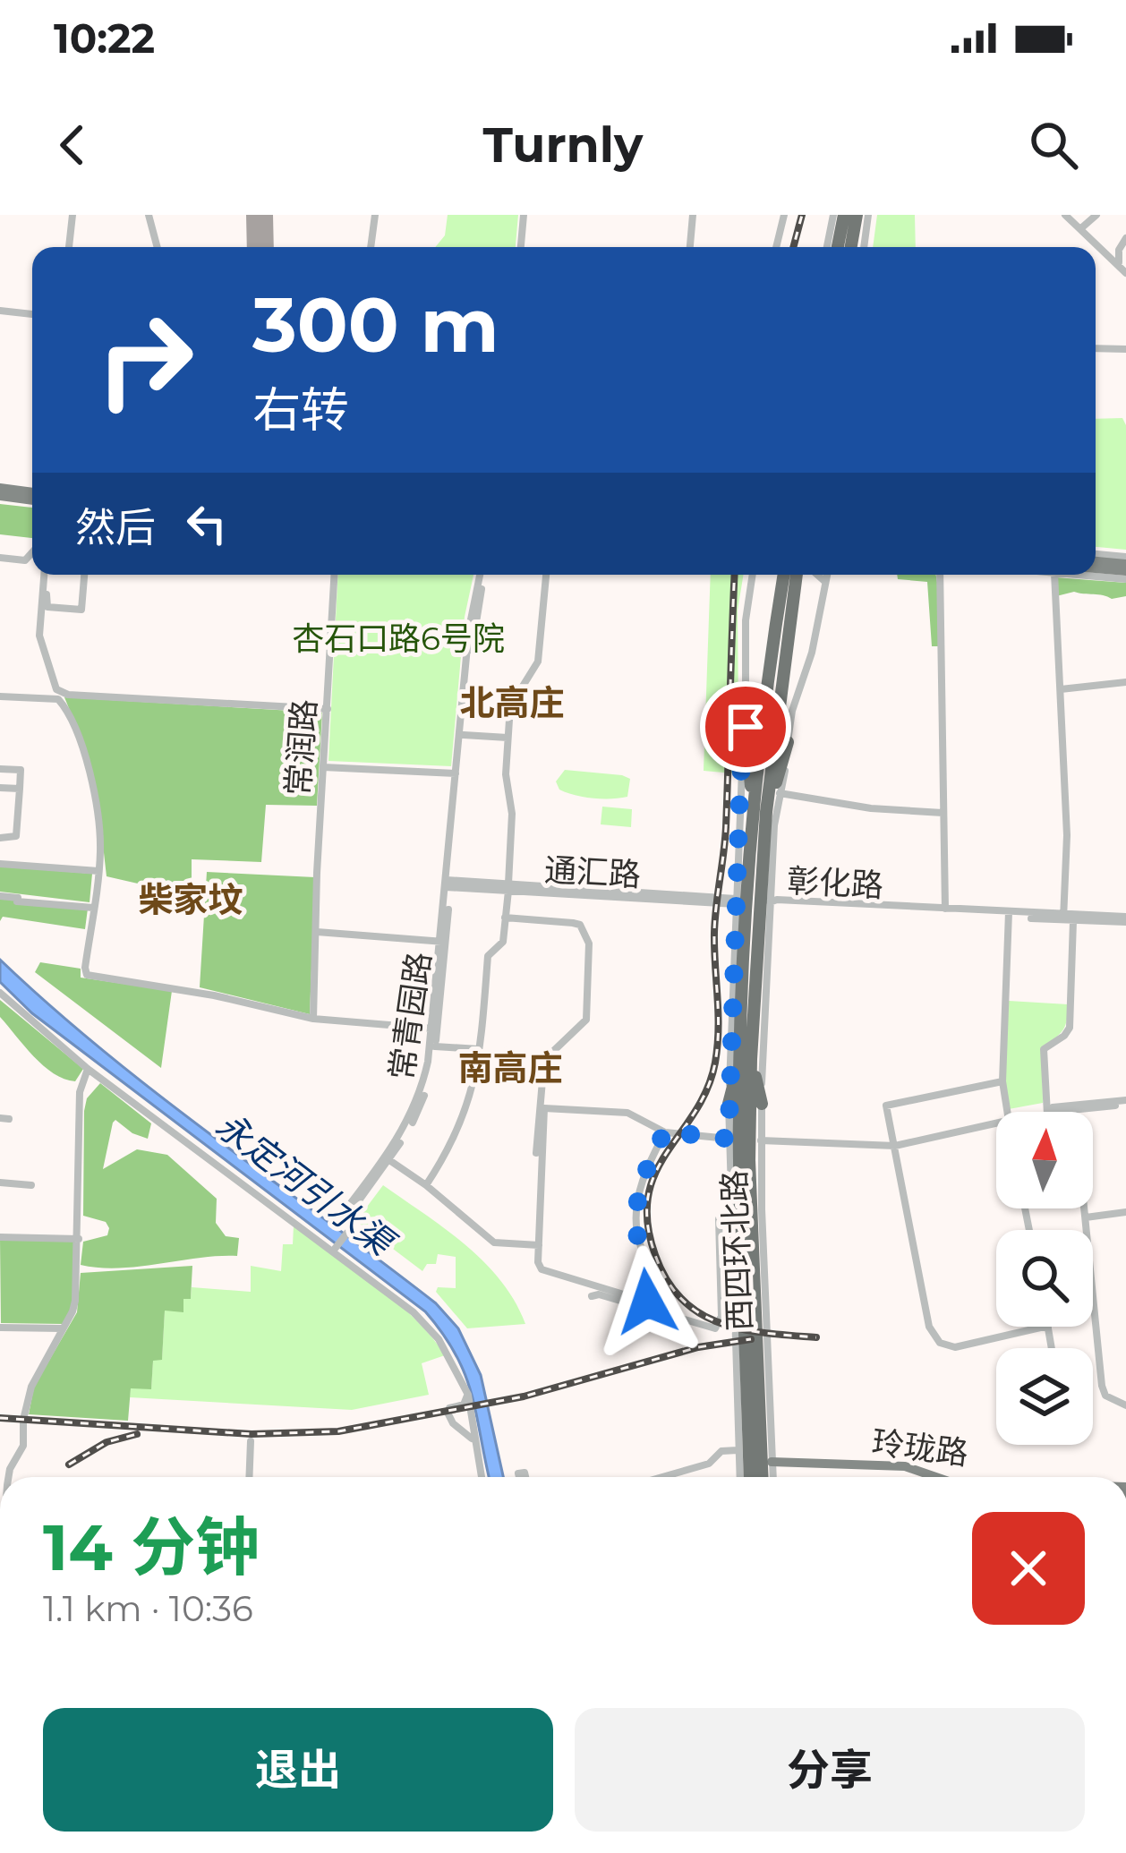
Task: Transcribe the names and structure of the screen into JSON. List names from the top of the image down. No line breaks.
{"streets":{"highway":["西四环北路"],"main road":["玲珑路"],"street":["常润路","通汇路","彰化路","常青园路"]},"crossings":[["通汇路","常青园路"],["通汇路","西四环北路"],["彰化路","西四环北路"],["西四环北路","玲珑路"]],"districts":["北高庄","柴家坟","南高庄"],"water":["永定河引水渠"],"parks":["杏石口路6号院"],"north":"top","page":{"status":"10:22","header":"Turnly","turn":["300 m","右转"],"then":"然后","heading":["14 分钟","1.1 km · 10:36"],"buttons":["退出","分享"]}}
